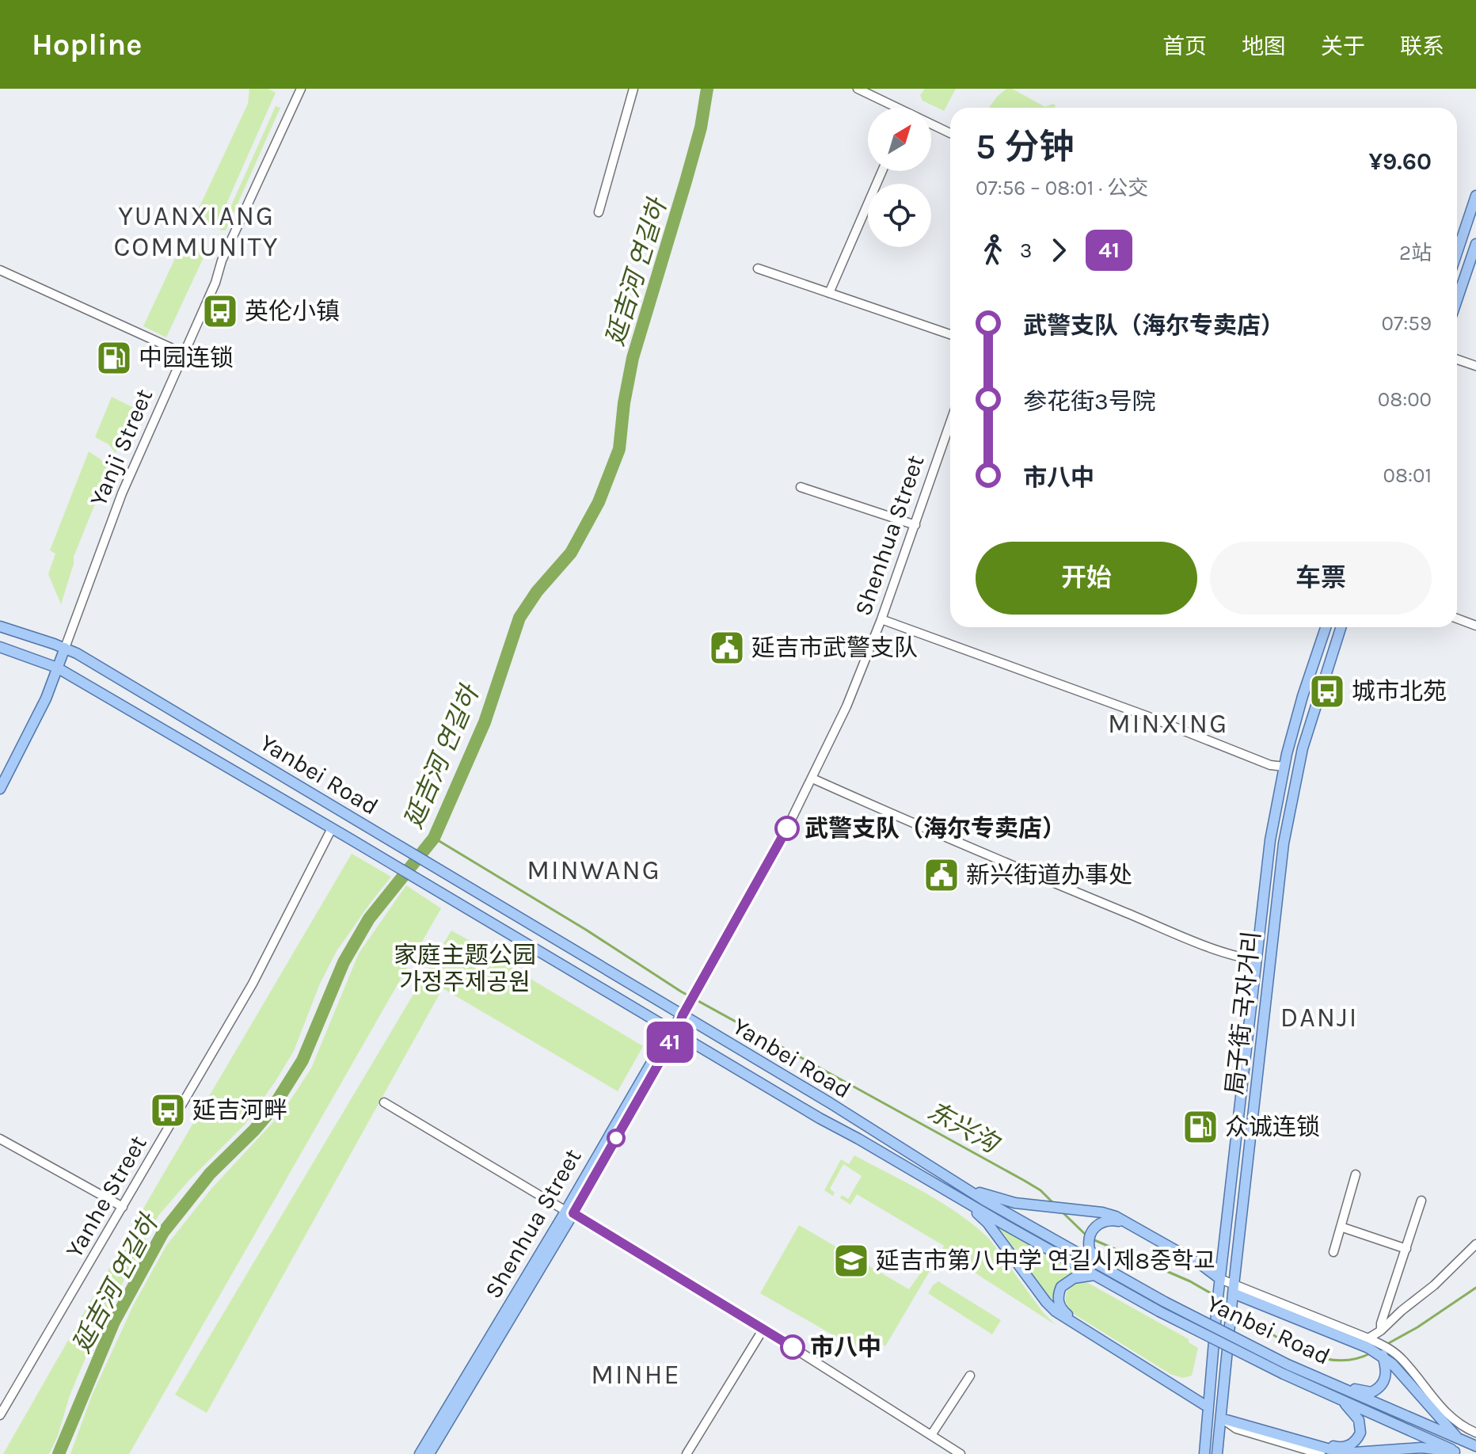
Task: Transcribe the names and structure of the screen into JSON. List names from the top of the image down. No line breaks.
{"streets":{"main road":["Yanji Street","Shenhua Street","Yanbei Road","局子街 국자거리"],"street":["Yanhe Street"]},"crossings":[["Yanji Street","Yanbei Road"],["Shenhua Street","Yanbei Road"],["Yanbei Road","Yanhe Street"]],"districts":["YUANXIANG COMMUNITY","MINXING","MINWANG","DANJI","MINHE"],"water":["延吉河 연길하","东兴沟"],"parks":["家庭主题公园 가정주제공원"],"places":{"bus stop":["英伦小镇","城市北苑","延吉河畔"],"fuel station":["中园连锁","众诚连锁"],"public building":["延吉市武警支队","新兴街道办事处"],"other":["武警支队（海尔专卖店）","市八中"],"school or university":["延吉市第八中学 연길시제8중학교"]},"lines":["bus line 41"],"north":"top right","page":{"header":"Hopline","nav":["首页","地图","关于","联系"],"on_map":"41","heading":["5 分钟","07:56 – 08:01 · 公交","¥9.60"],"legs":["3","41","2站"],"list":[{"name":"武警支队（海尔专卖店）","value":"07:59"},{"name":"参花街3号院","value":"08:00"},{"name":"市八中","value":"08:01"}],"buttons":["开始","车票"]}}
